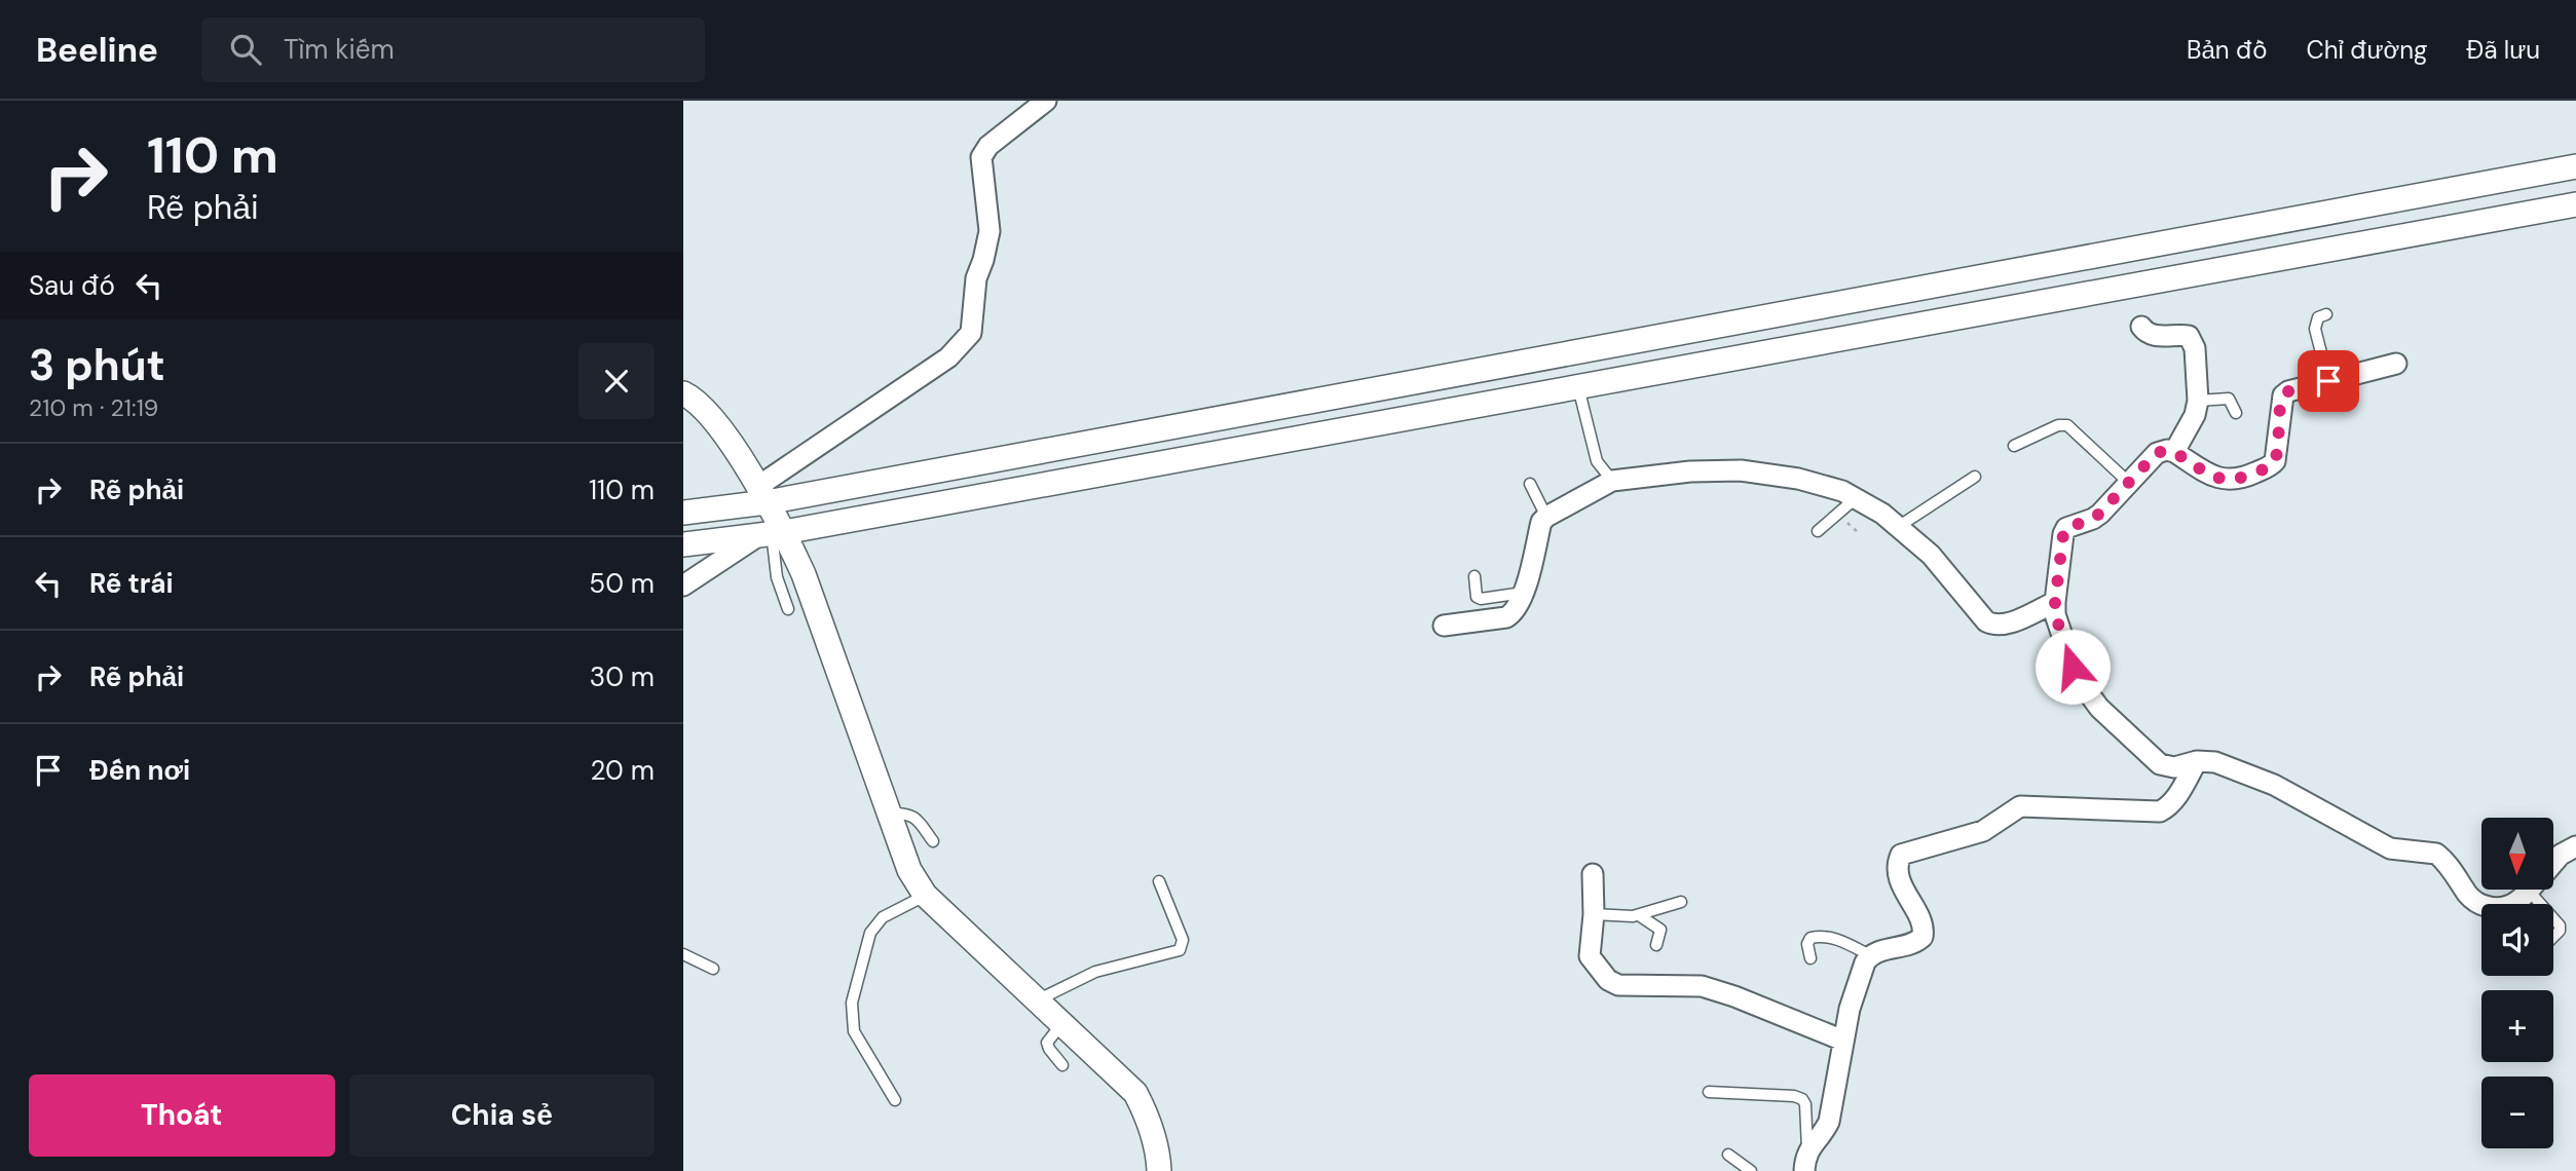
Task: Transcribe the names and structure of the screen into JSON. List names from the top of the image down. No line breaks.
{"north":"bottom","page":{"header":"Beeline","search":"Tìm kiếm","nav":["Bản đồ","Chỉ đường","Đã lưu"],"turn":["110 m","Rẽ phải"],"then":"Sau đó","heading":["3 phút","210 m · 21:19"],"list":[{"name":"Rẽ phải","value":"110 m"},{"name":"Rẽ trái","value":"50 m"},{"name":"Rẽ phải","value":"30 m"},{"name":"Đến nơi","value":"20 m"}],"map_buttons":["+","−"],"buttons":["Thoát","Chia sẻ"]}}
